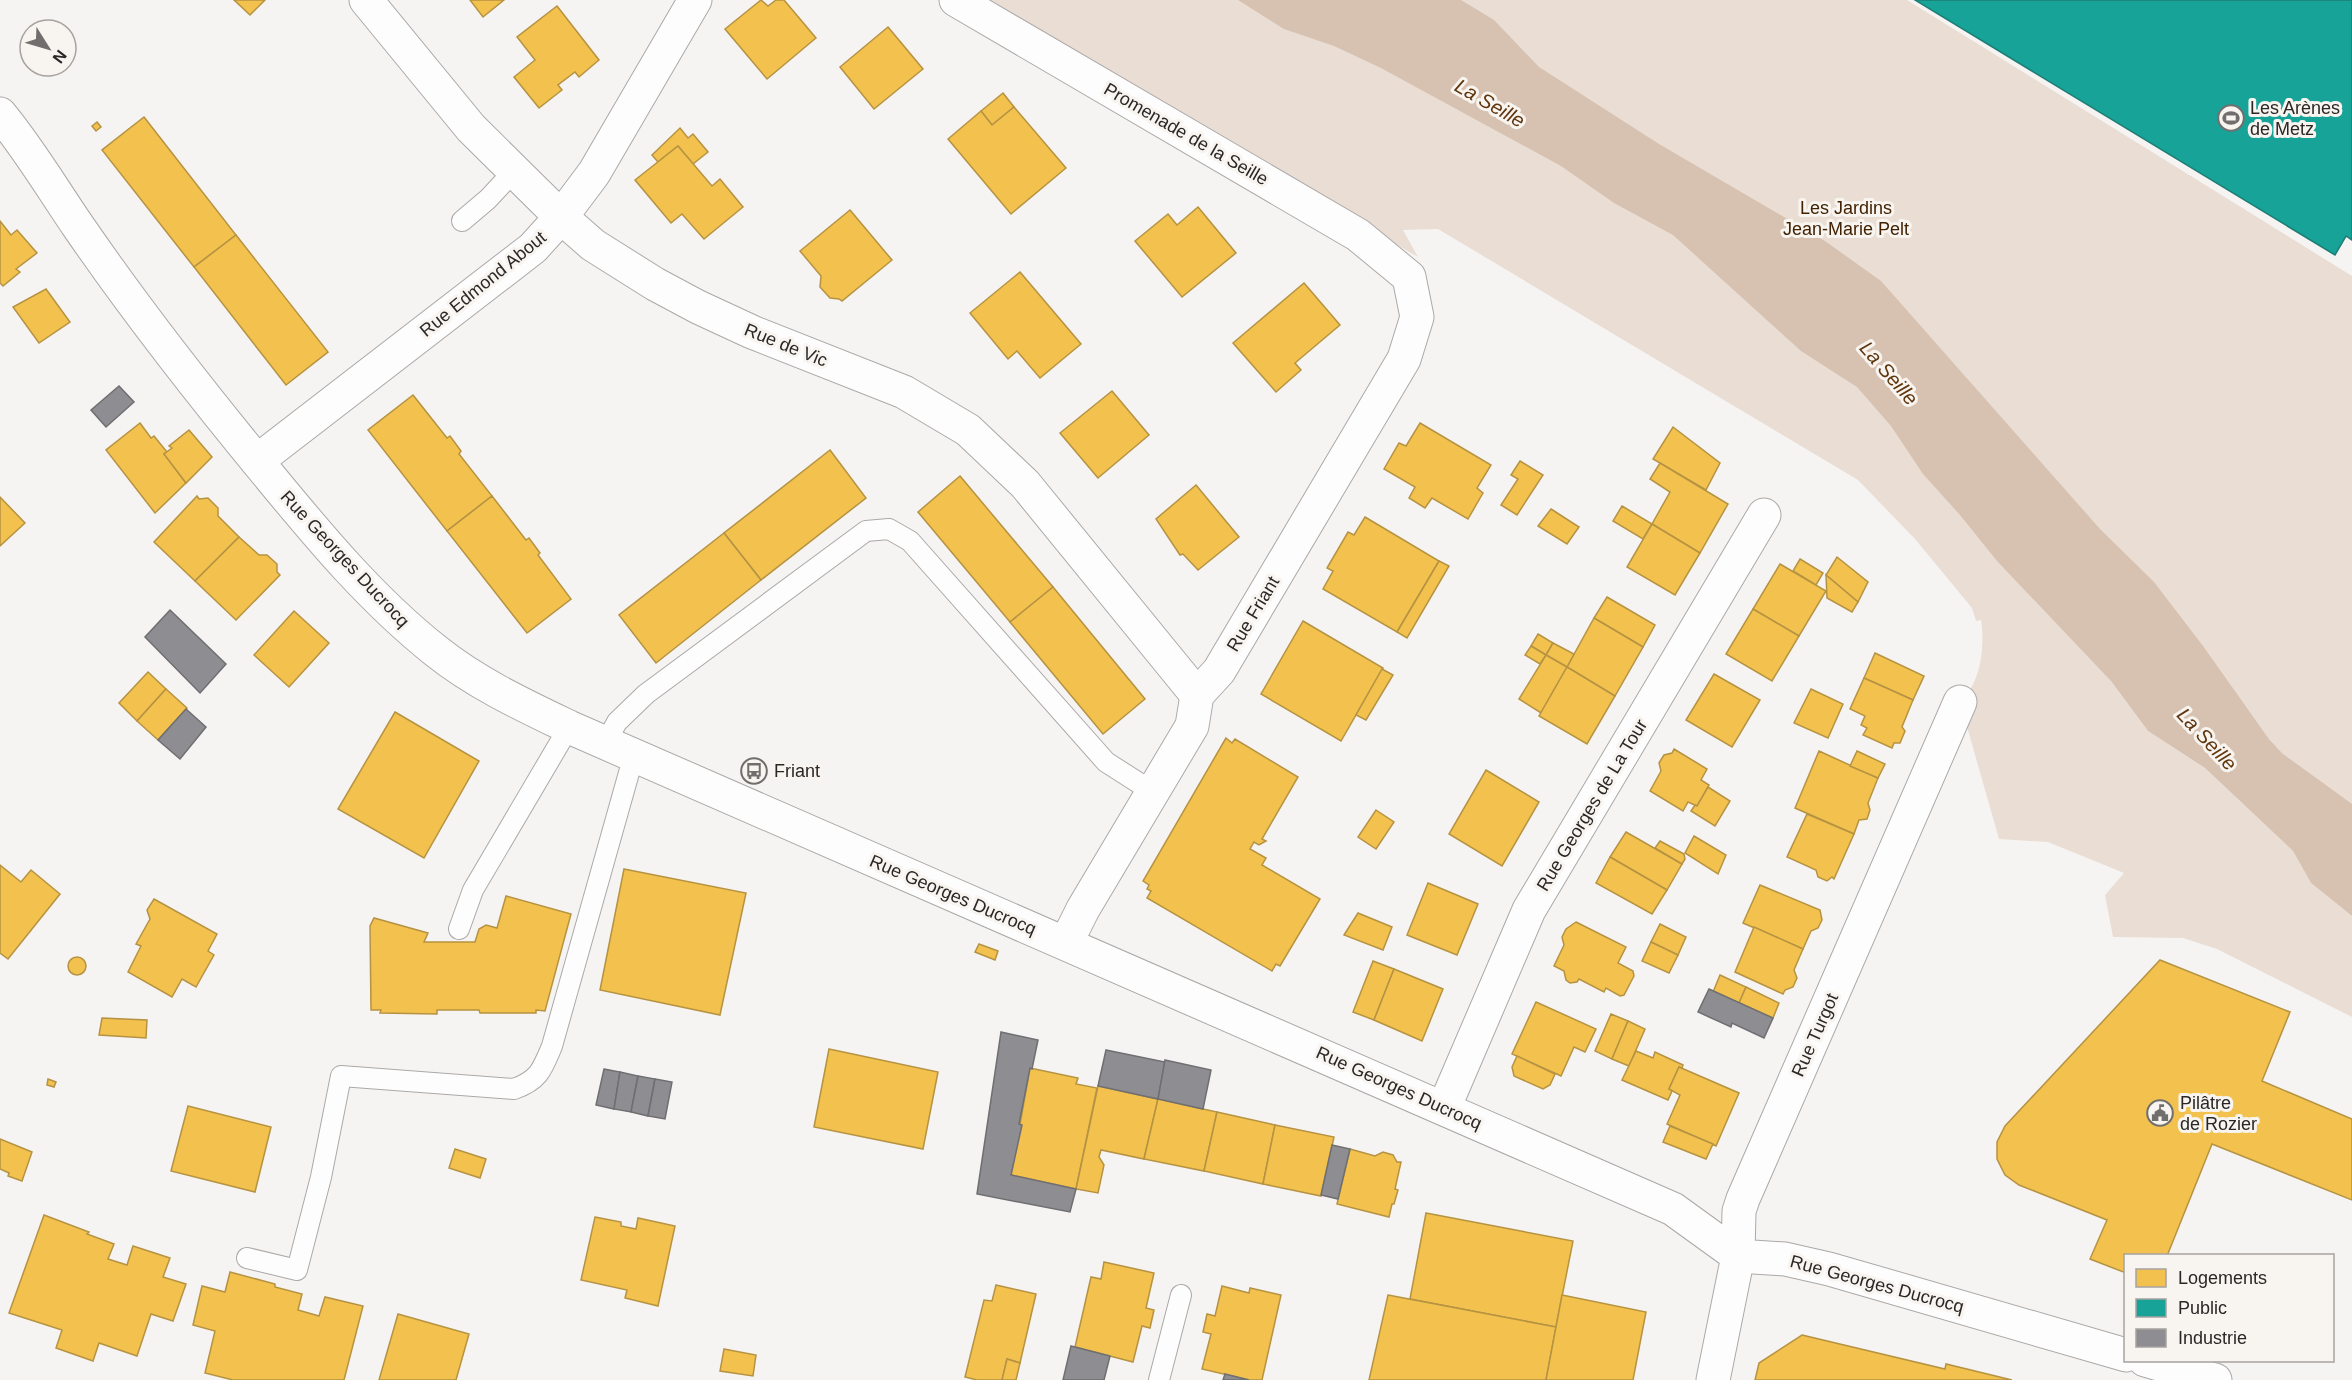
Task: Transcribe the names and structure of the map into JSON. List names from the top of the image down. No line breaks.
{"streets":{"street":["Promenade de la Seille","Rue Edmond About","Rue de Vic","Rue Georges Ducrocq","Rue Friant","Rue Georges de La Tour","Rue Turgot"]},"crossings":[["Promenade de la Seille","Rue Friant"],["Rue Edmond About","Rue de Vic"],["Rue Edmond About","Rue Georges Ducrocq"],["Rue de Vic","Rue Friant"],["Rue Georges Ducrocq","Rue Georges de La Tour"],["Rue Georges Ducrocq","Rue Turgot"]],"water":["La Seille"],"parks":["Les Jardins Jean-Marie Pelt"],"places":{"sports":["Les Arènes de Metz"],"bus stop":["Friant"],"public building":["Pilâtre de Rozier"]},"legend":["Logements","Public","Industrie"],"north":"bottom right"}
